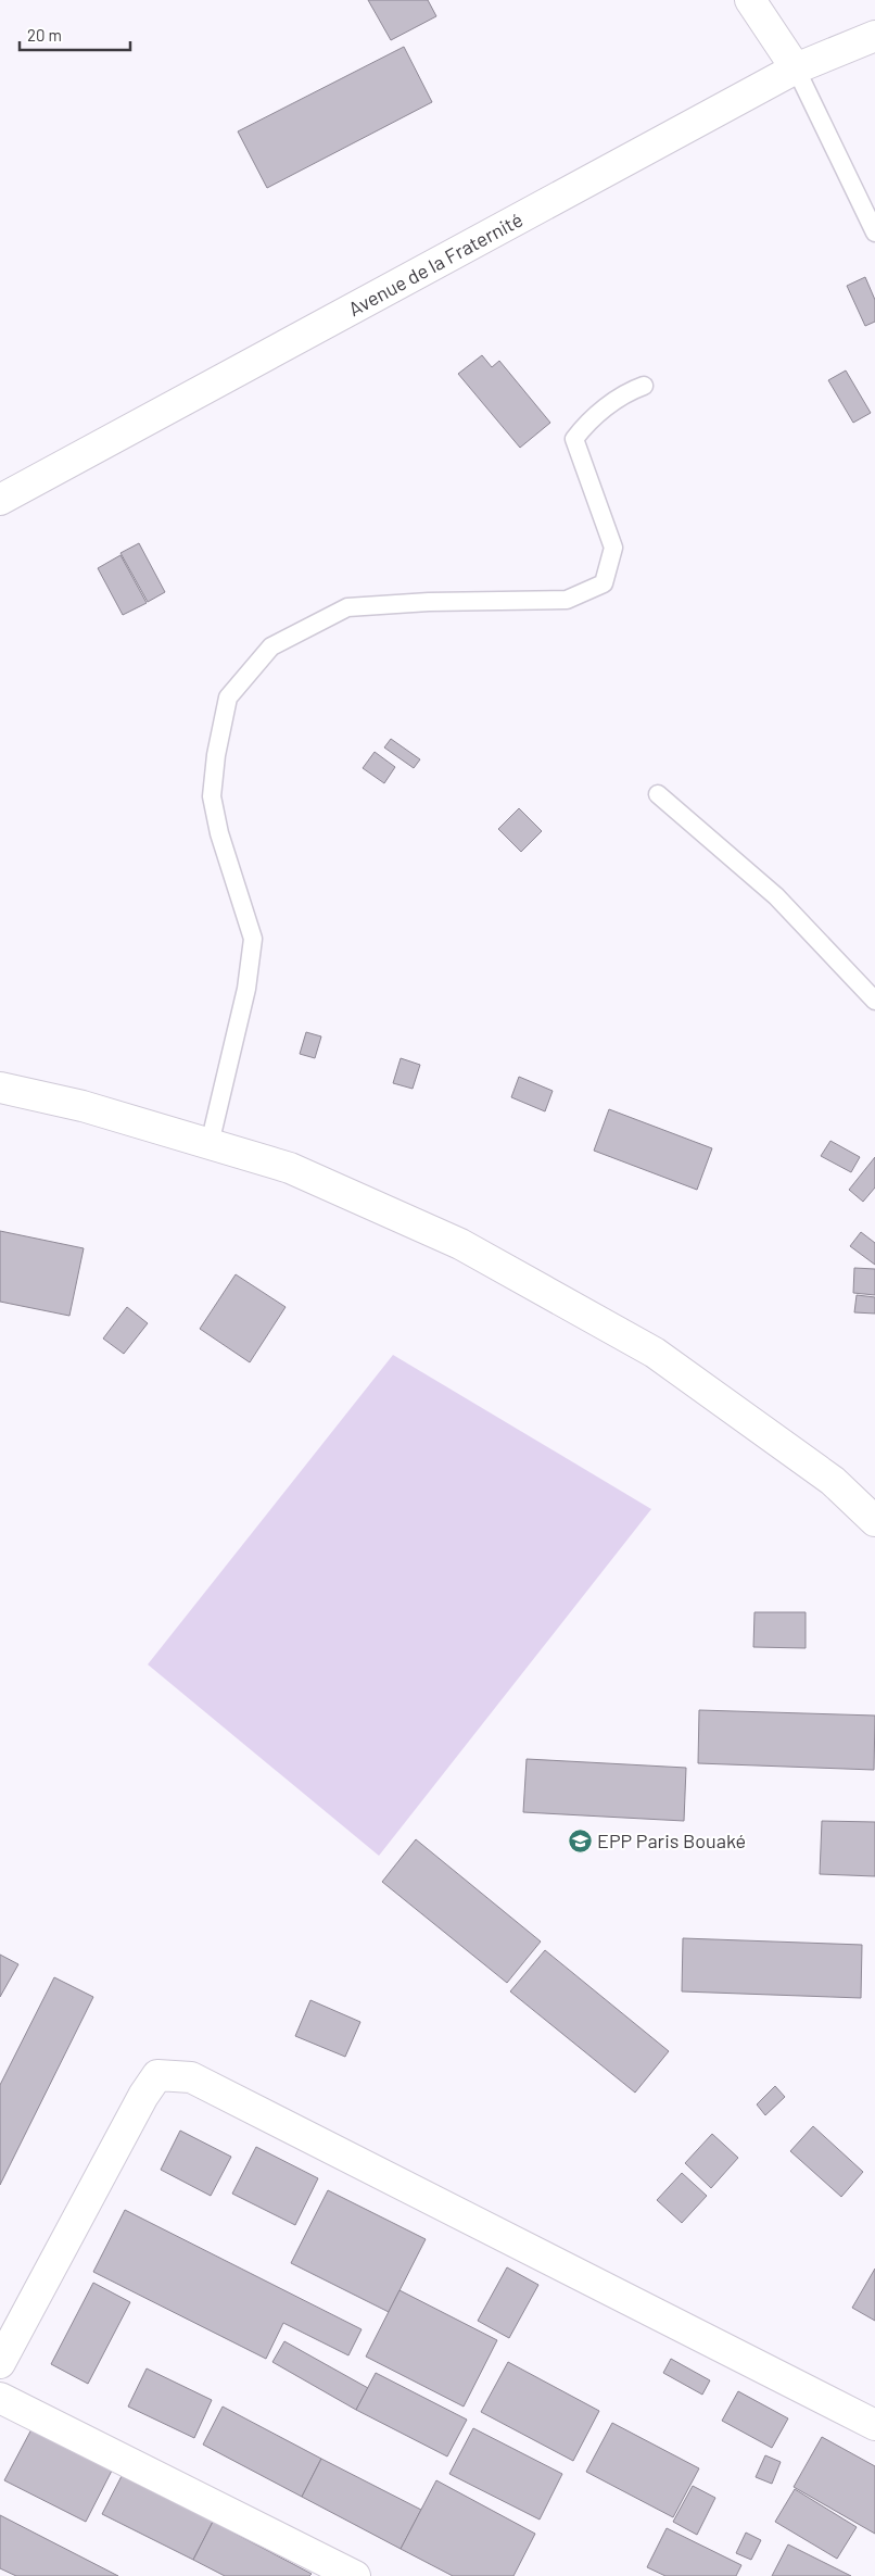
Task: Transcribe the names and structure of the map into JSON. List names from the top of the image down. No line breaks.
{"streets":{"street":["Avenue de la Fraternité"]},"places":{"school or university":["EPP Paris Bouaké"]},"scale_bar":"20 m"}
